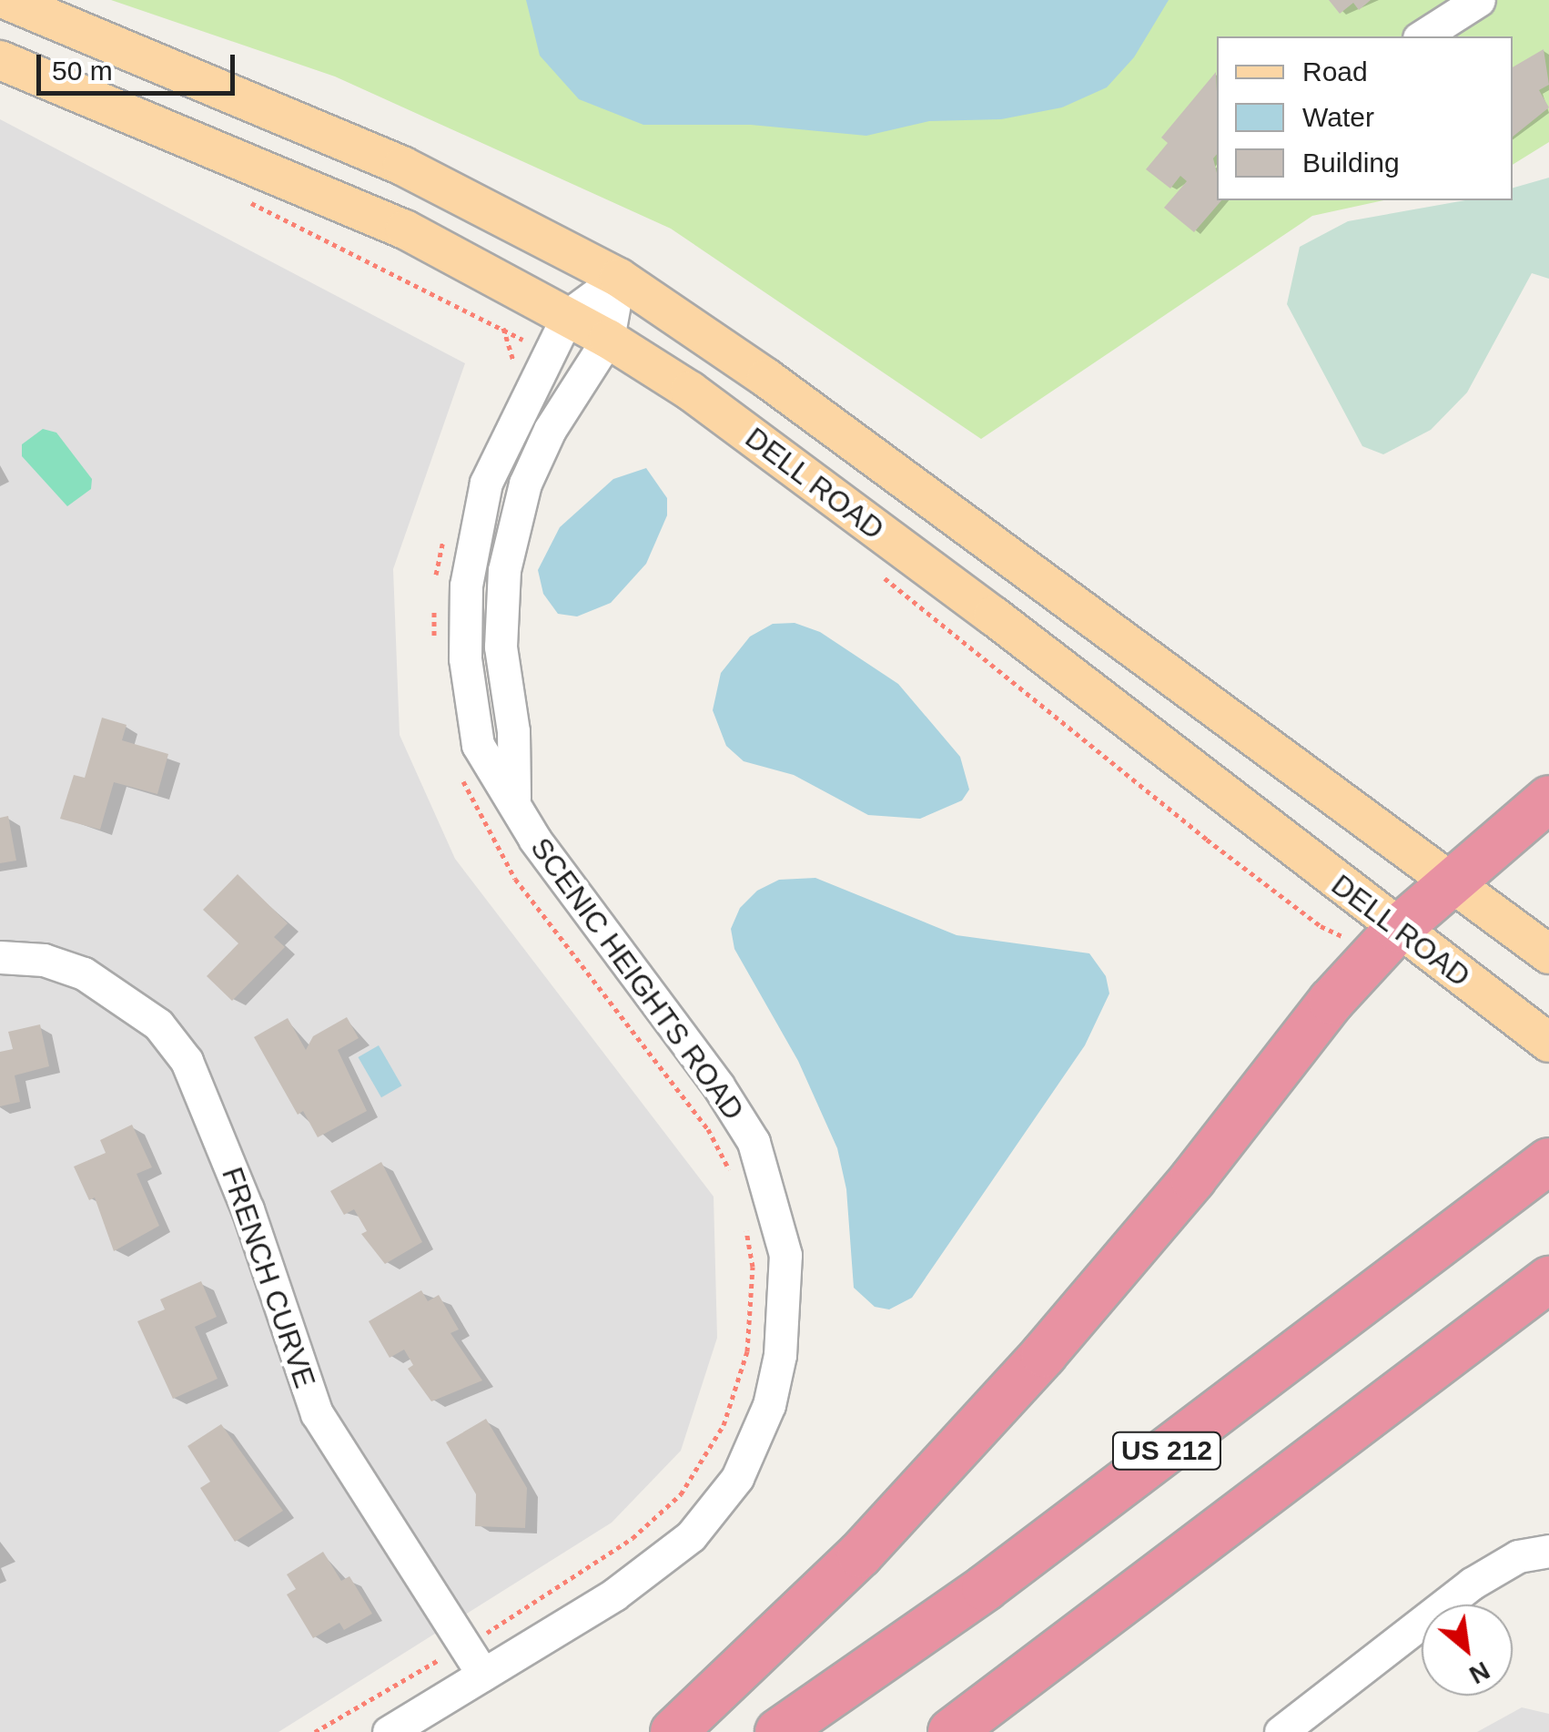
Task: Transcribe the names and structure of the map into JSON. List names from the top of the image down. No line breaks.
{"streets":{"highway":["US 212"],"main road":["DELL ROAD"],"street":["SCENIC HEIGHTS ROAD","FRENCH CURVE"]},"crossings":[["DELL ROAD","SCENIC HEIGHTS ROAD"],["SCENIC HEIGHTS ROAD","FRENCH CURVE"]],"legend":["Road","Water","Building"],"scale_bar":"50 m","north":"bottom right"}
